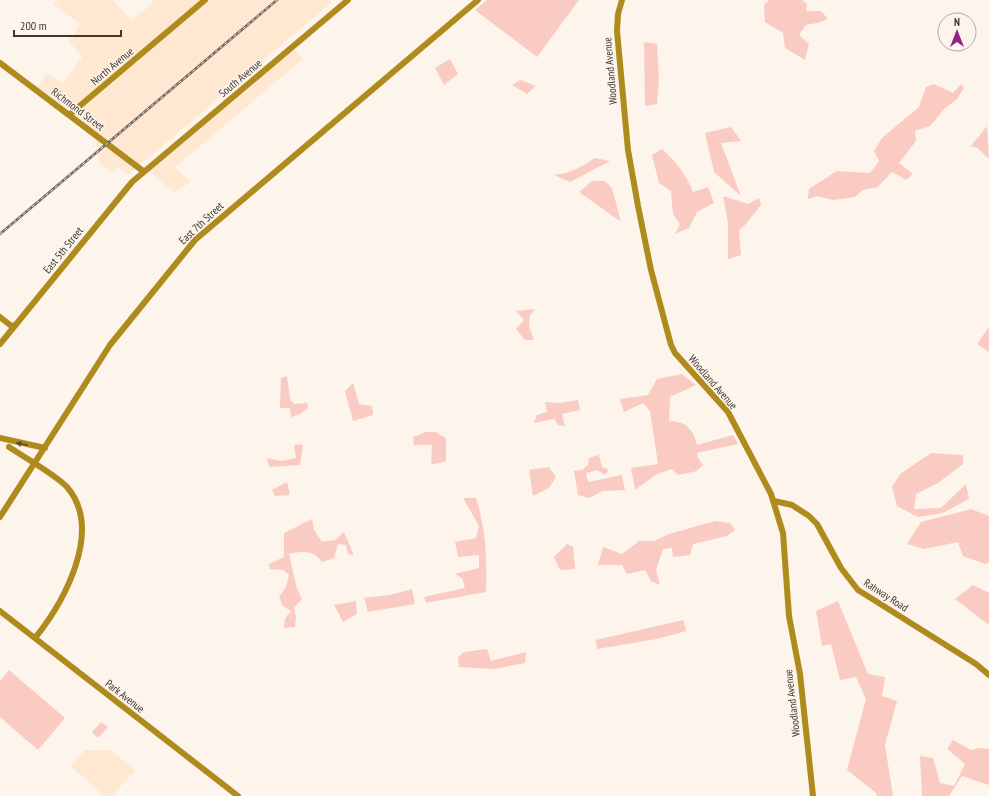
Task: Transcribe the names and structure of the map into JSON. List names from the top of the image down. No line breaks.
{"streets":{"street":["North Avenue","Woodland Avenue","South Avenue","Richmond Street","East 7th Street","East 5th Street","Rahway Road","Park Avenue"]},"crossings":[["North Avenue","Richmond Street"],["Woodland Avenue","Rahway Road"],["South Avenue","Richmond Street"],["South Avenue","East 5th Street"],["Richmond Street","East 5th Street"]],"scale_bar":"200 m","north":"top"}
